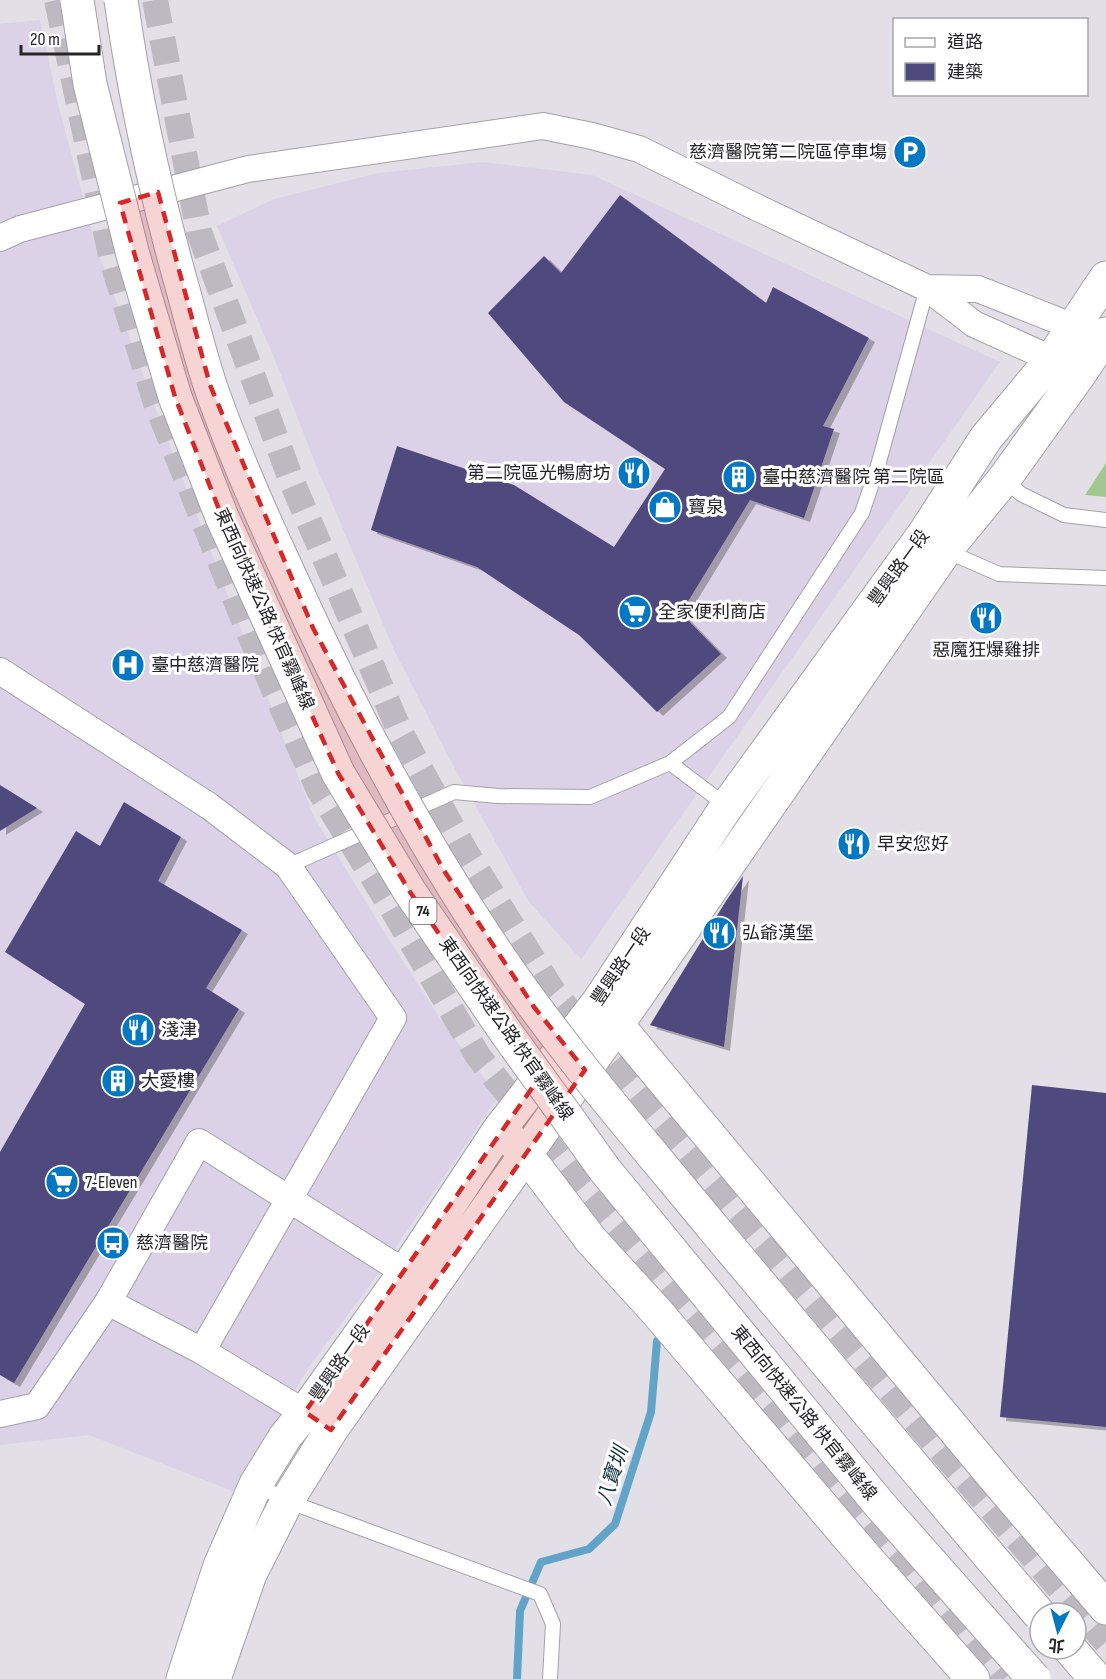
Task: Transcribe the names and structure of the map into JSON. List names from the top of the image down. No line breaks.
{"streets":{"main road":["豐興路一段","東西向快速公路 快官霧峰線","74"]},"water":["八寶圳"],"places":{"parking":["慈濟醫院第二院區停車塲"],"restaurant":["第二院區光暢廚坊","惡魔狂爆雞排","早安您好","弘爺漢堡","淺津"],"building":["臺中慈濟醫院 第二院區","大愛樓"],"shop":["寶泉"],"supermarket":["全家便利商店","7-Eleven"],"hospital":["臺中慈濟醫院"],"bus stop":["慈濟醫院"]},"legend":["道路","建築"],"scale_bar":"20 m","north":"bottom"}
